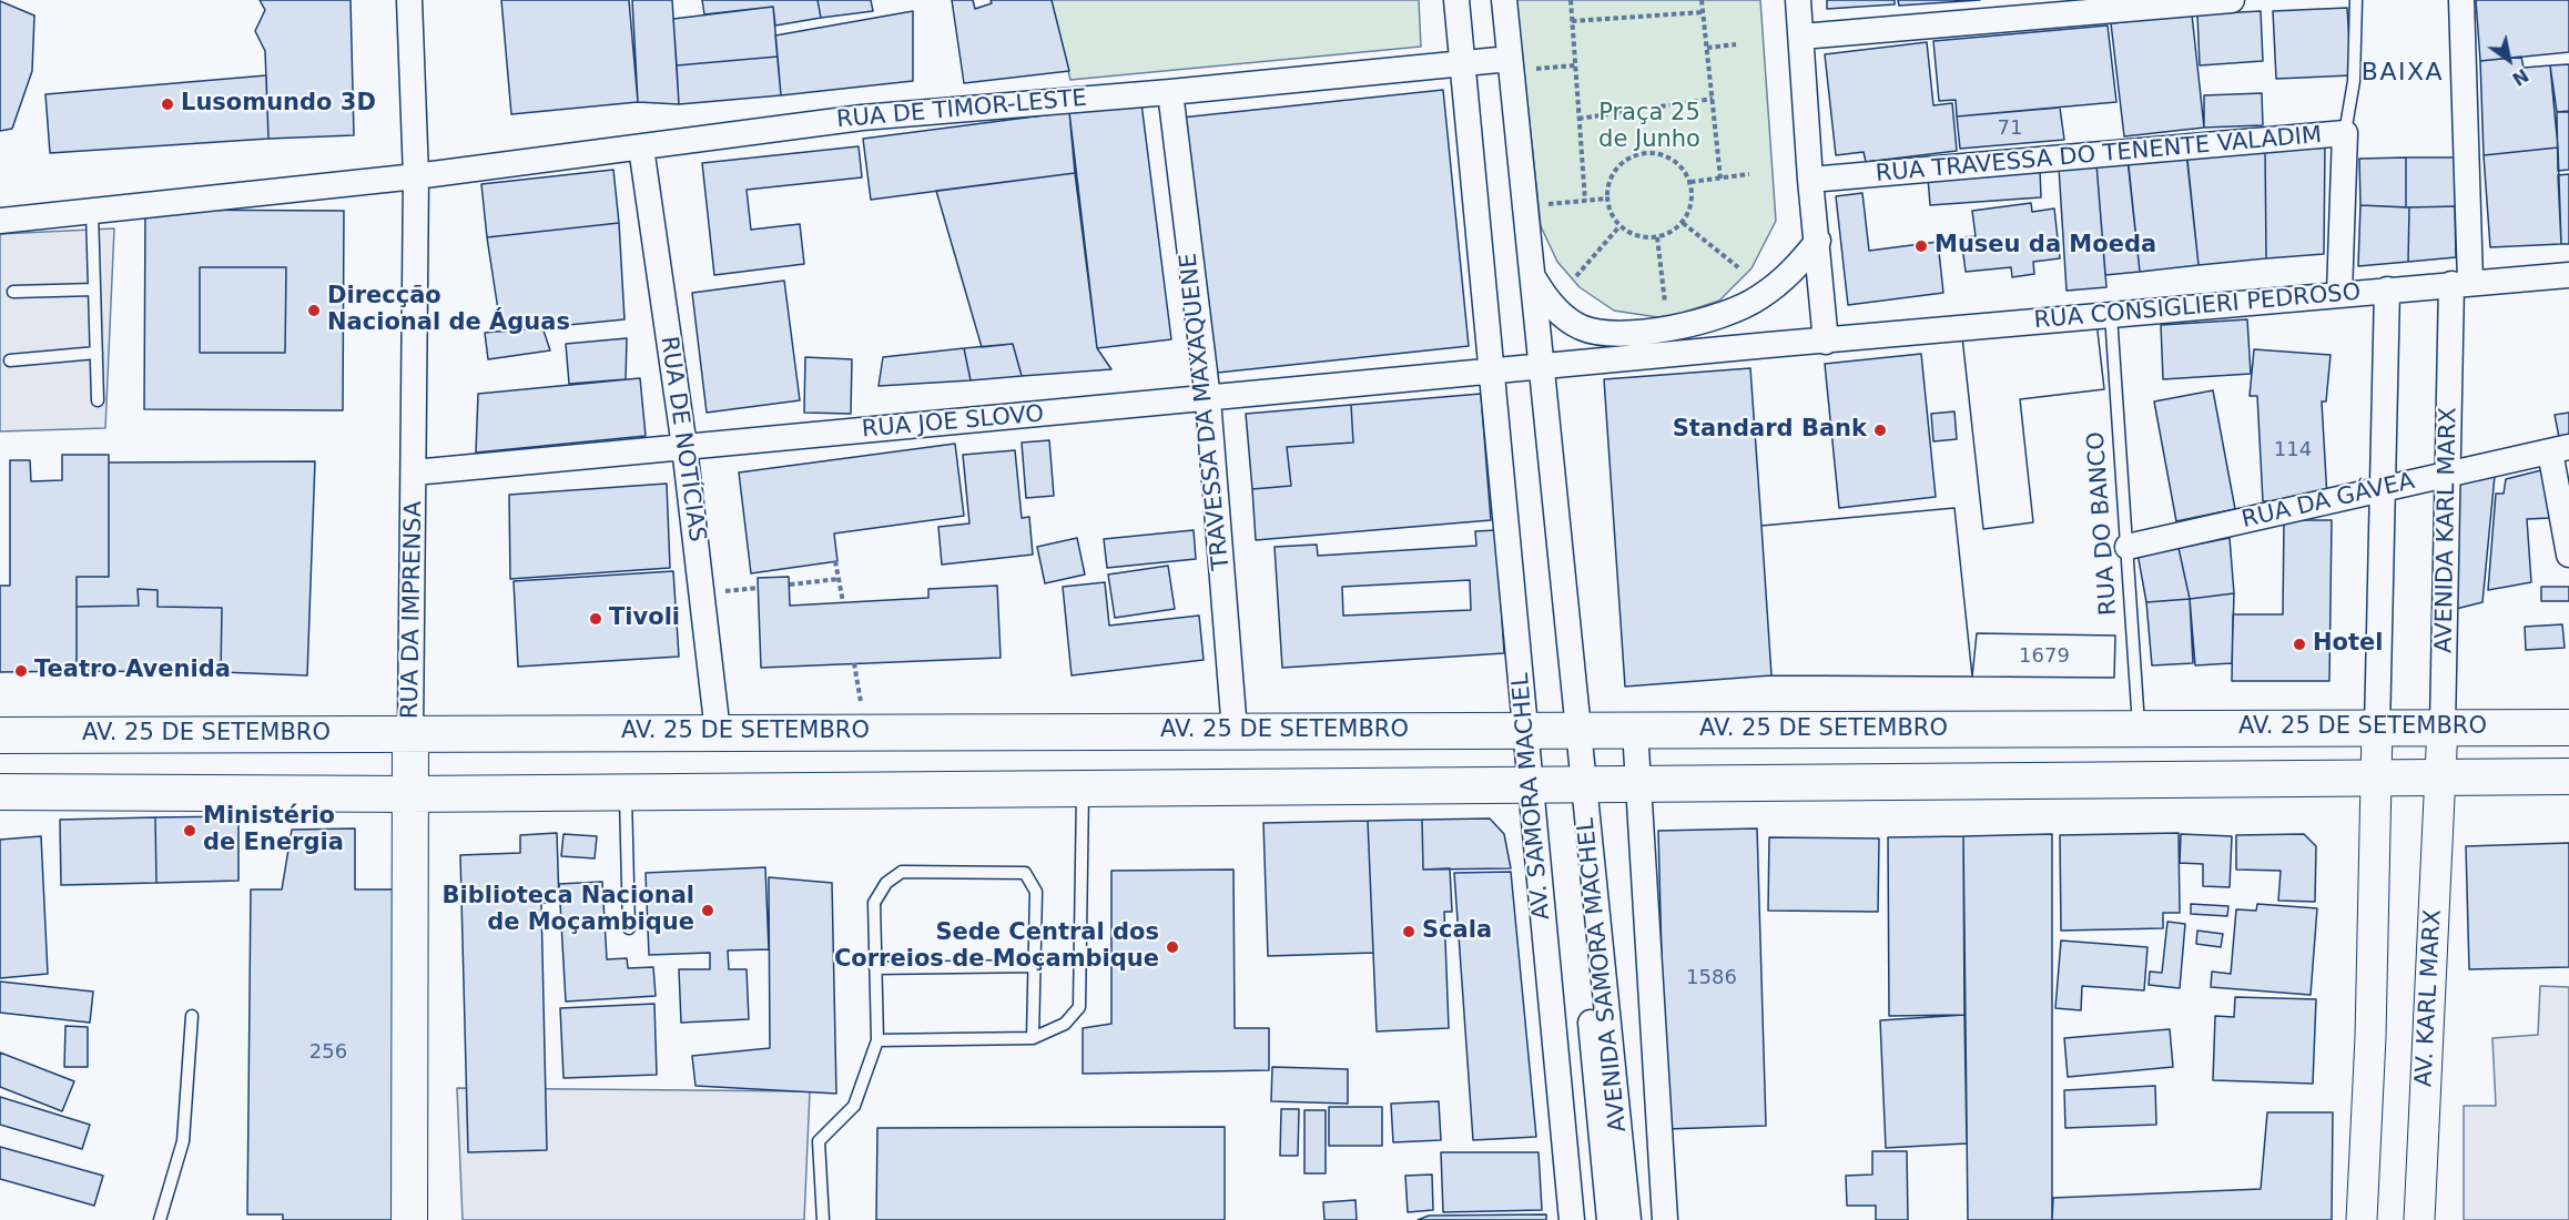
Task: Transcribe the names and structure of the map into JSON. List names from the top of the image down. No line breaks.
{"streets":{"main road":["RUA DA IMPRENSA","AV. 25 DE SETEMBRO"],"street":["RUA DE TIMOR-LESTE","RUA TRAVESSA DO TENENTE VALADIM","RUA CONSIGLIERI PEDROSO","TRAVESSA DA MAXAQUENE","RUA JOE SLOVO","RUA DE NOTÍCIAS","RUA DA GÁVEA","AVENIDA KARL MARX","AV. SAMORA MACHEL","AVENIDA SAMORA MACHEL","AV. KARL MARX"],"lane":["RUA DO BANCO"]},"crossings":[["RUA DE TIMOR-LESTE","TRAVESSA DA MAXAQUENE"],["RUA DE TIMOR-LESTE","RUA DE NOTÍCIAS"],["RUA DE TIMOR-LESTE","RUA DA IMPRENSA"],["RUA DE TIMOR-LESTE","AV. SAMORA MACHEL"],["RUA TRAVESSA DO TENENTE VALADIM","RUA CONSIGLIERI PEDROSO"],["RUA CONSIGLIERI PEDROSO","RUA DO BANCO"],["RUA CONSIGLIERI PEDROSO","AVENIDA KARL MARX"],["TRAVESSA DA MAXAQUENE","RUA JOE SLOVO"],["TRAVESSA DA MAXAQUENE","AV. 25 DE SETEMBRO"],["RUA JOE SLOVO","RUA DE NOTÍCIAS"],["RUA JOE SLOVO","RUA DA IMPRENSA"],["RUA JOE SLOVO","AV. SAMORA MACHEL"],["RUA DE NOTÍCIAS","AV. 25 DE SETEMBRO"],["RUA DA GÁVEA","RUA DO BANCO"],["RUA DA GÁVEA","AVENIDA KARL MARX"],["RUA DO BANCO","AV. 25 DE SETEMBRO"],["AVENIDA KARL MARX","AV. 25 DE SETEMBRO"],["AVENIDA KARL MARX","AV. KARL MARX"],["RUA DA IMPRENSA","AV. 25 DE SETEMBRO"],["AV. 25 DE SETEMBRO","AV. SAMORA MACHEL"],["AV. 25 DE SETEMBRO","AVENIDA SAMORA MACHEL"],["AV. 25 DE SETEMBRO","AV. KARL MARX"],["AV. SAMORA MACHEL","AVENIDA SAMORA MACHEL"]],"districts":["BAIXA"],"parks":["Praça 25 de Junho"],"places":["Lusomundo 3D","Museu da Moeda","Direcção Nacional de Águas","Standard Bank","Tivoli","Hotel","Teatro Avenida","Ministério de Energia","Biblioteca Nacional de Moçambique","Scala","Sede Central dos Correios de Moçambique"],"house_numbers":["71","114","1679","1586","256"],"north":"bottom right"}
